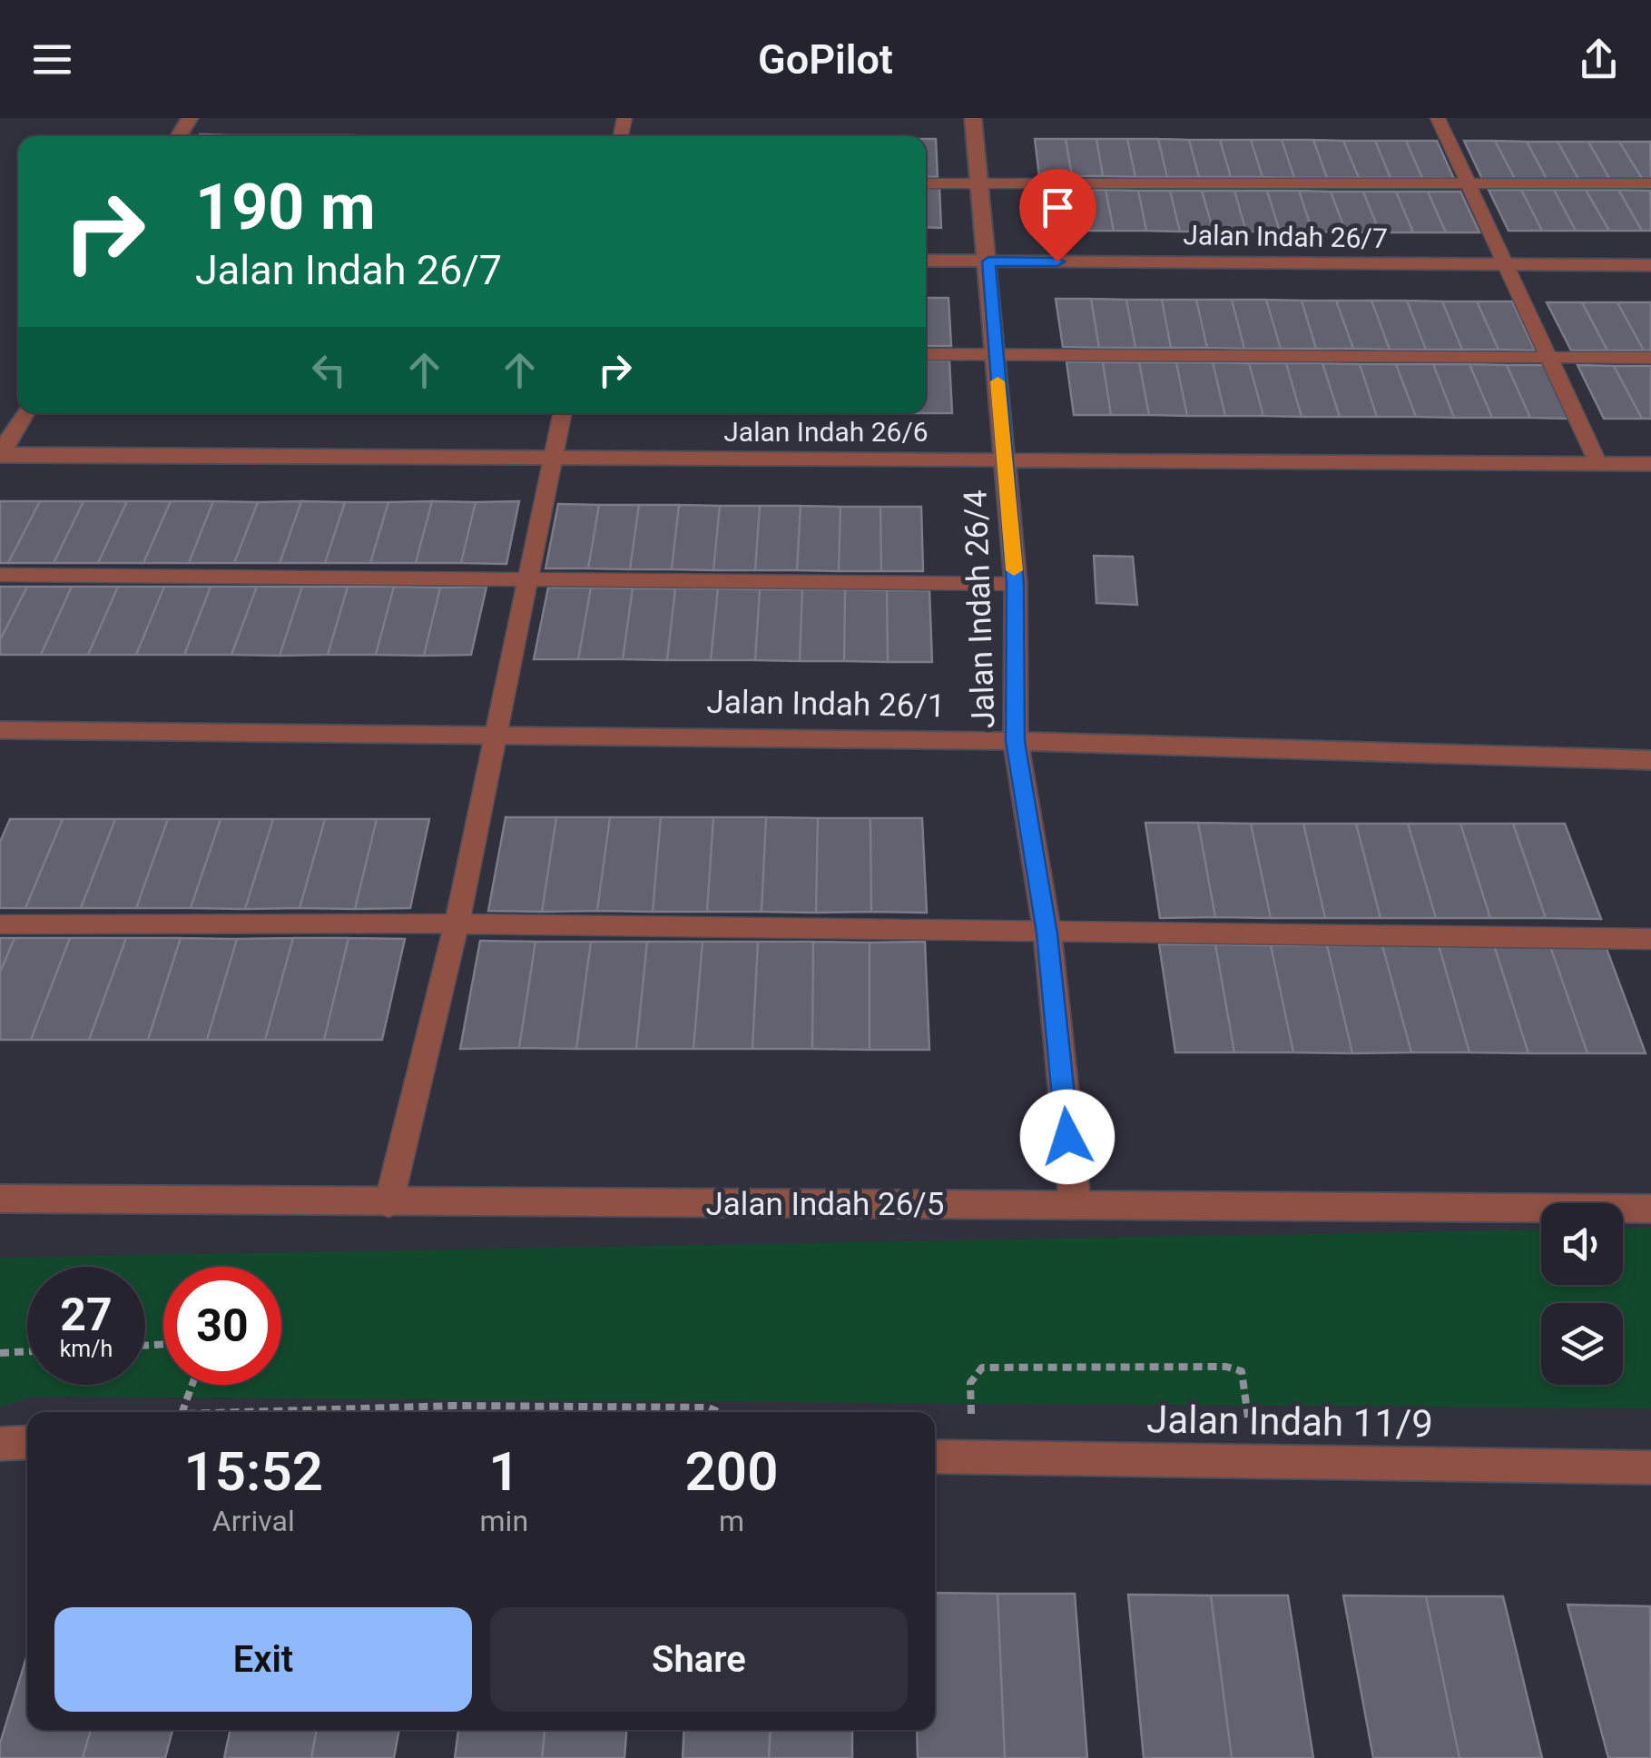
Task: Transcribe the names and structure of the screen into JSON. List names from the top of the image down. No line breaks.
{"streets":{"street":["Jalan Indah 26/7","Jalan Indah 26/6","Jalan Indah 26/4","Jalan Indah 26/1","Jalan Indah 26/5","Jalan Indah 11/9"]},"crossings":[["Jalan Indah 26/7","Jalan Indah 26/4"],["Jalan Indah 26/6","Jalan Indah 26/4"],["Jalan Indah 26/4","Jalan Indah 26/1"],["Jalan Indah 26/4","Jalan Indah 26/5"]],"page":{"header":"GoPilot","turn":["190 m","Jalan Indah 26/7"],"speed":"27 km/h","limit":"30","eta":["15:52","Arrival","1","min","200","m"],"buttons":["Exit","Share"]}}
